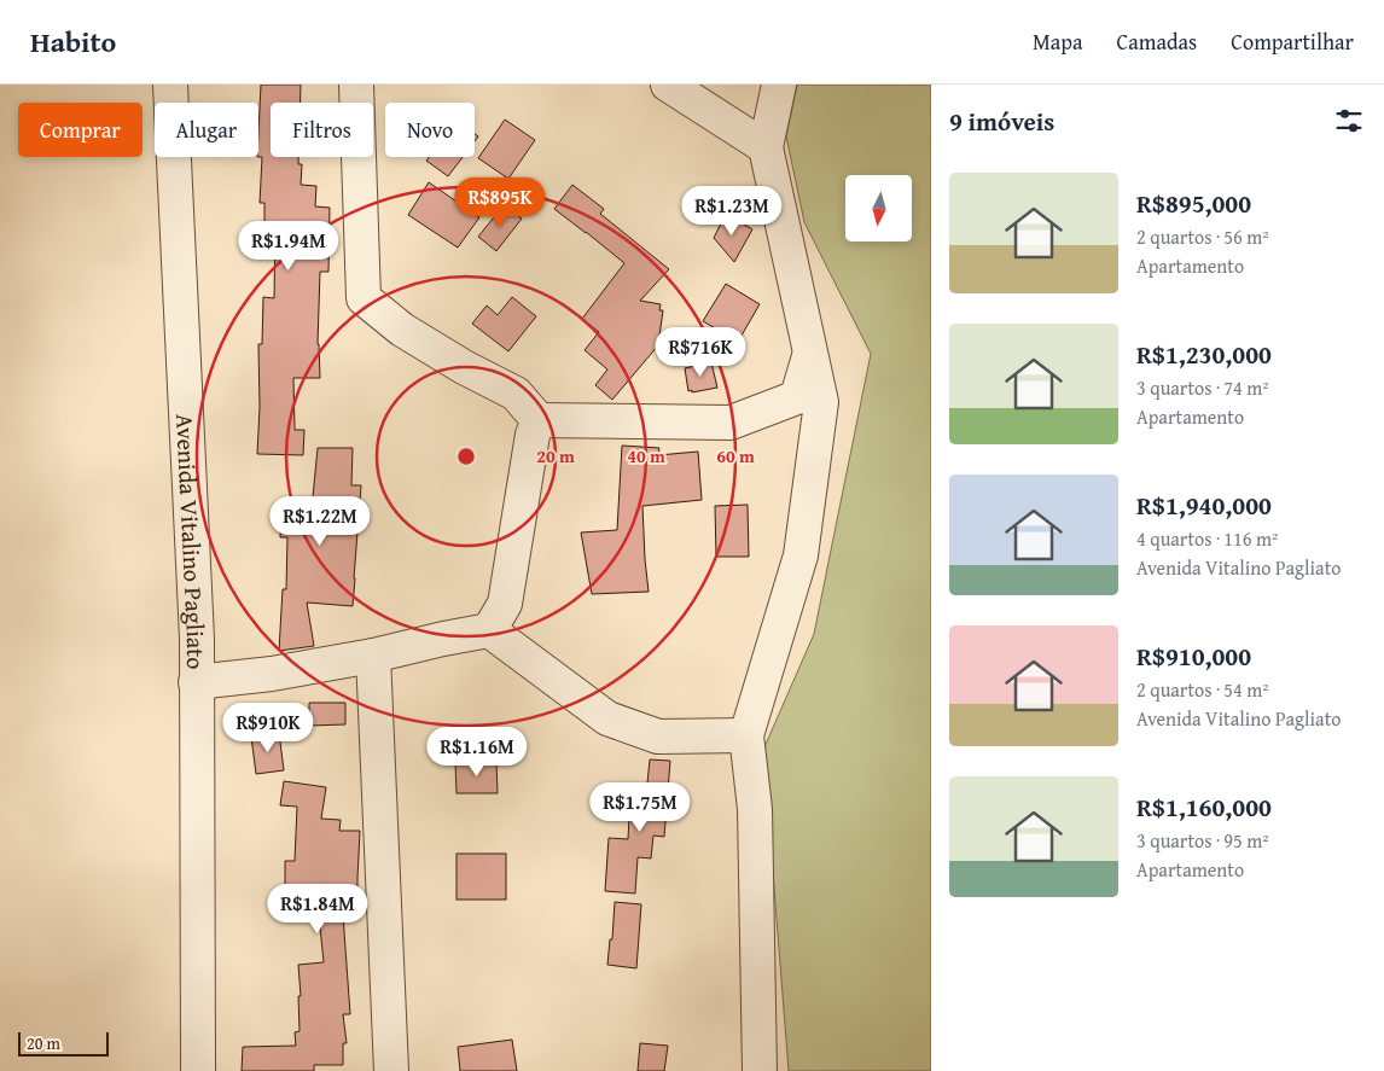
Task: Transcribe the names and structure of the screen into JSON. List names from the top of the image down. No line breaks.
{"streets":{"street":["Avenida Vitalino Pagliato"]},"scale_bar":"20 m","north":"bottom","page":{"header":"Habito","nav":["Mapa","Camadas","Compartilhar"],"heading":"9 imóveis","chip":["Comprar","Alugar","Filtros","Novo"],"list":[{"name":"R$895,000","note":"2 quartos · 56 m² · Apartamento"},{"name":"R$1,230,000","note":"3 quartos · 74 m² · Apartamento"},{"name":"R$1,940,000","note":"4 quartos · 116 m² · Avenida Vitalino Pagliato"},{"name":"R$910,000","note":"2 quartos · 54 m² · Avenida Vitalino Pagliato"},{"name":"R$1,160,000","note":"3 quartos · 95 m² · Apartamento"}],"price":["R$895K","R$1.23M","R$1.94M","R$716K","R$1.22M","R$910K","R$1.16M","R$1.75M","R$1.84M"],"scale":"20 m"},"rings":["20 m","40 m","60 m"]}
